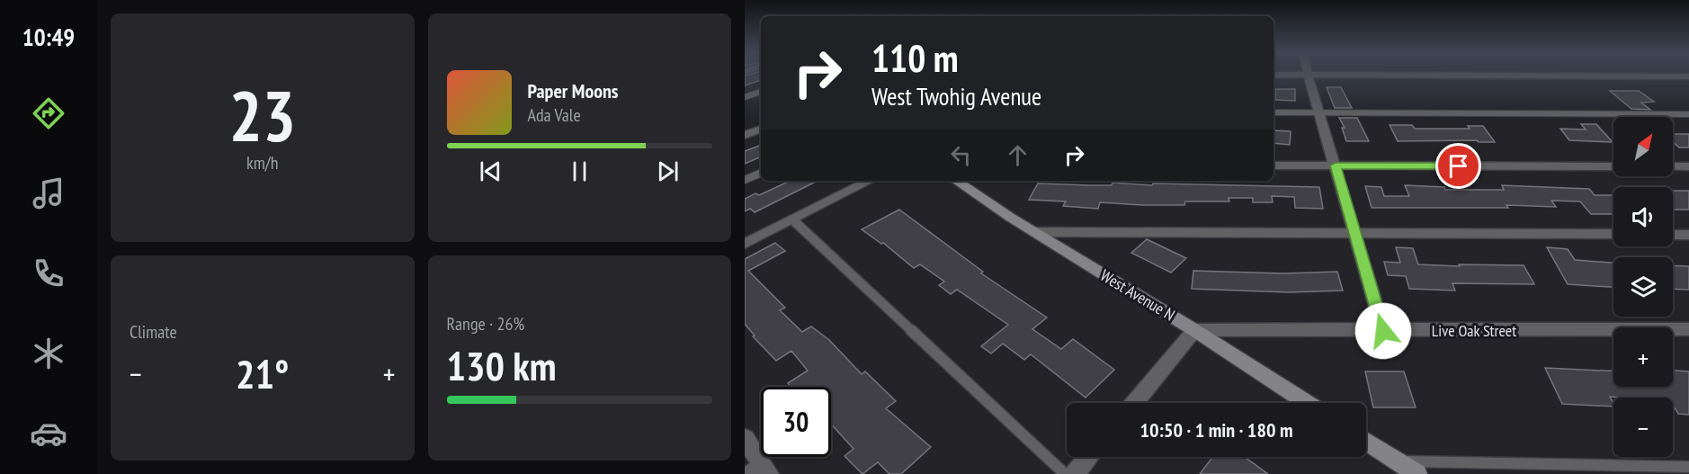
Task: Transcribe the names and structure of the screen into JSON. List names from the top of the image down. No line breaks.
{"streets":{"main road":["West Avenue N"],"street":["Live Oak Street"]},"crossings":[["West Avenue N","Live Oak Street"]],"north":"top right","page":{"tabs":"10:49","tile":[["23","km/h"],"Climate",["Range · 26%","130 km"]],"turn":["110 m","West Twohig Avenue"],"song":["Paper Moons","Ada Vale"],"map_buttons":["+","−"],"heat":["−","21°","+"],"limit":"30","trip":"10:50 · 1 min · 180 m"}}
